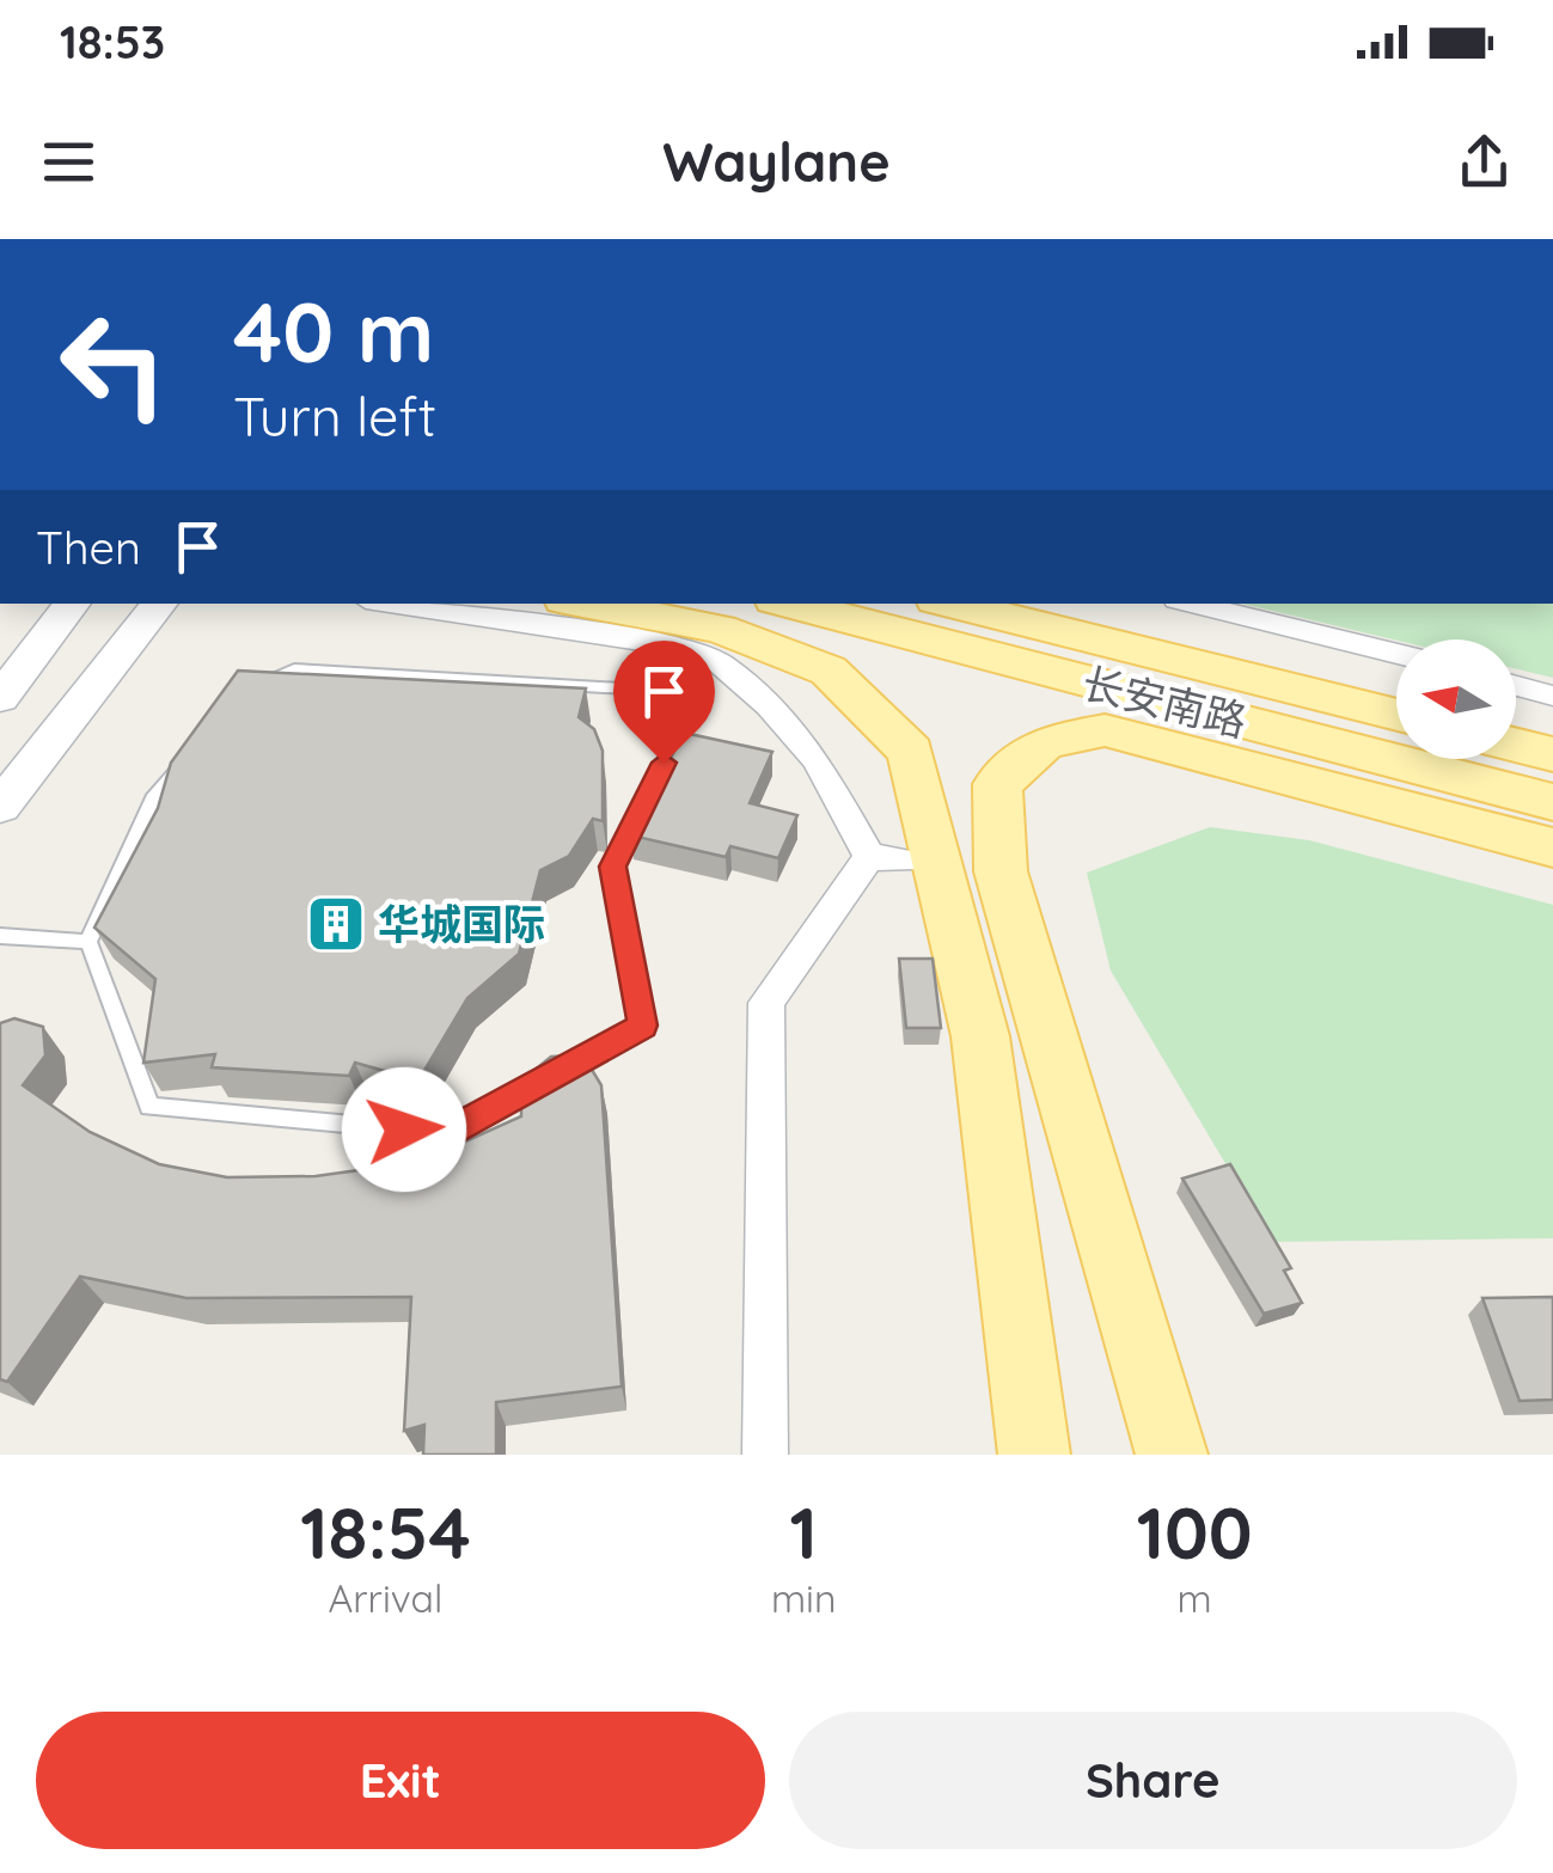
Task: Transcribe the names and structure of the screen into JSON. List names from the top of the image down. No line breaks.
{"streets":{"main road":["长安南路"]},"places":{"building":["华城国际"]},"north":"left","page":{"status":"18:53","header":"Waylane","turn":["40 m","Turn left"],"then":"Then","eta":["18:54","Arrival","1","min","100","m"],"buttons":["Exit","Share"]}}
